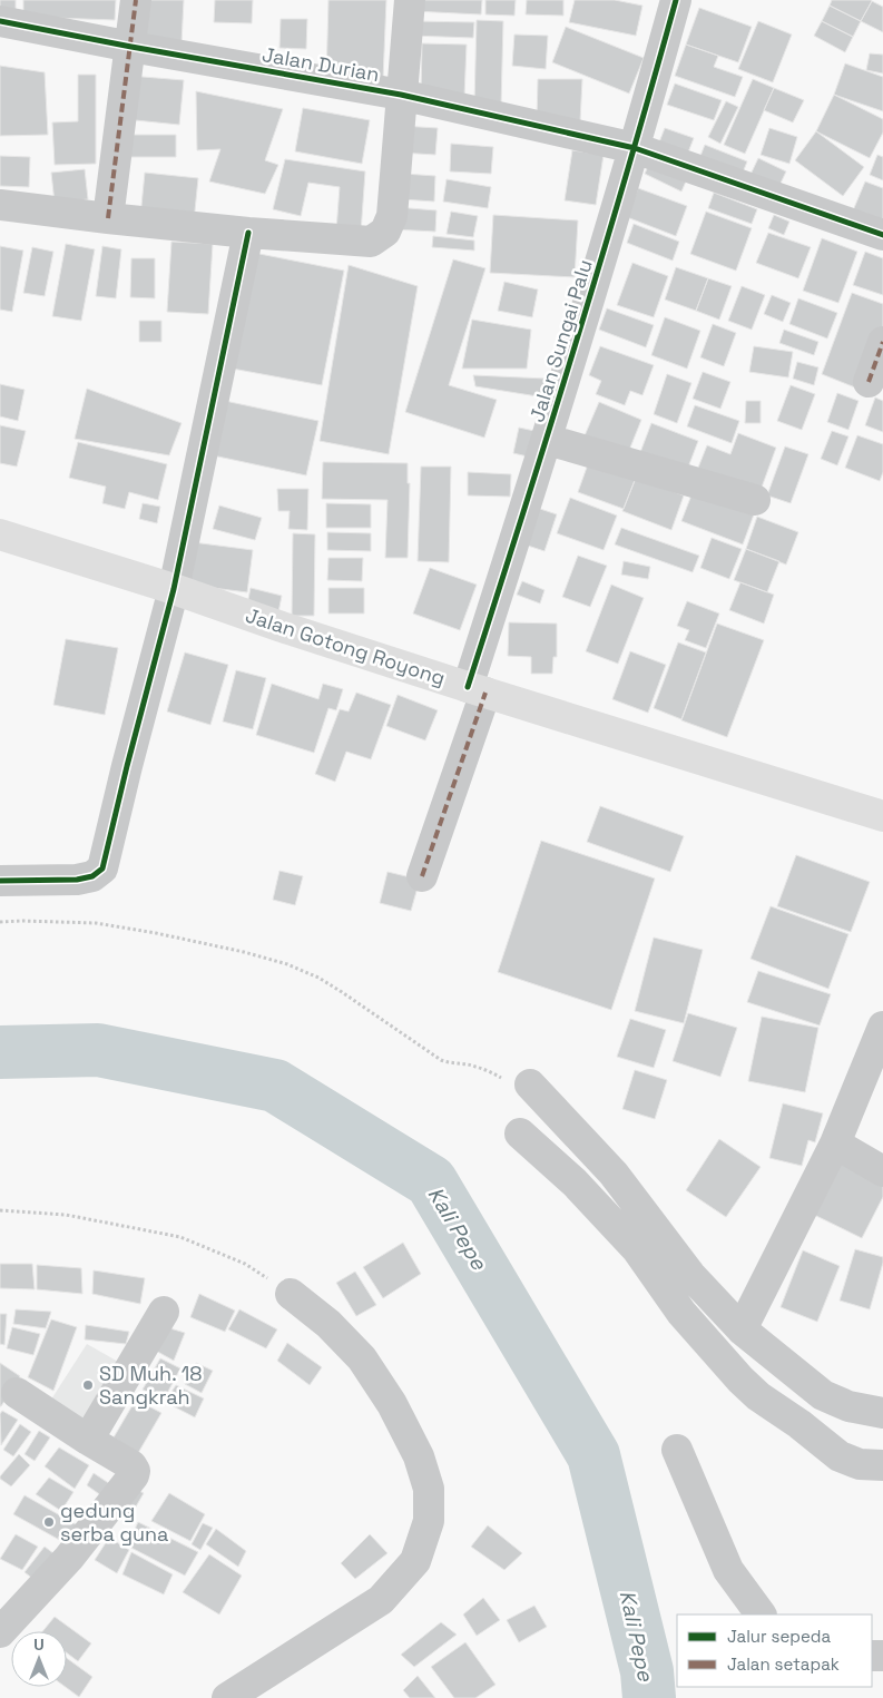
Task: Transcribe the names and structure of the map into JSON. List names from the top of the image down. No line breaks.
{"streets":{"main road":["Jalan Gotong Royong"],"street":["Jalan Durian","Jalan Sungai Palu"]},"crossings":[["Jalan Durian","Jalan Sungai Palu"],["Jalan Sungai Palu","Jalan Gotong Royong"]],"water":["Kali Pepe"],"places":["SD Muh. 18 Sangkrah","gedung serba guna"],"legend":["Jalur sepeda","Jalan setapak"],"north":"top"}
